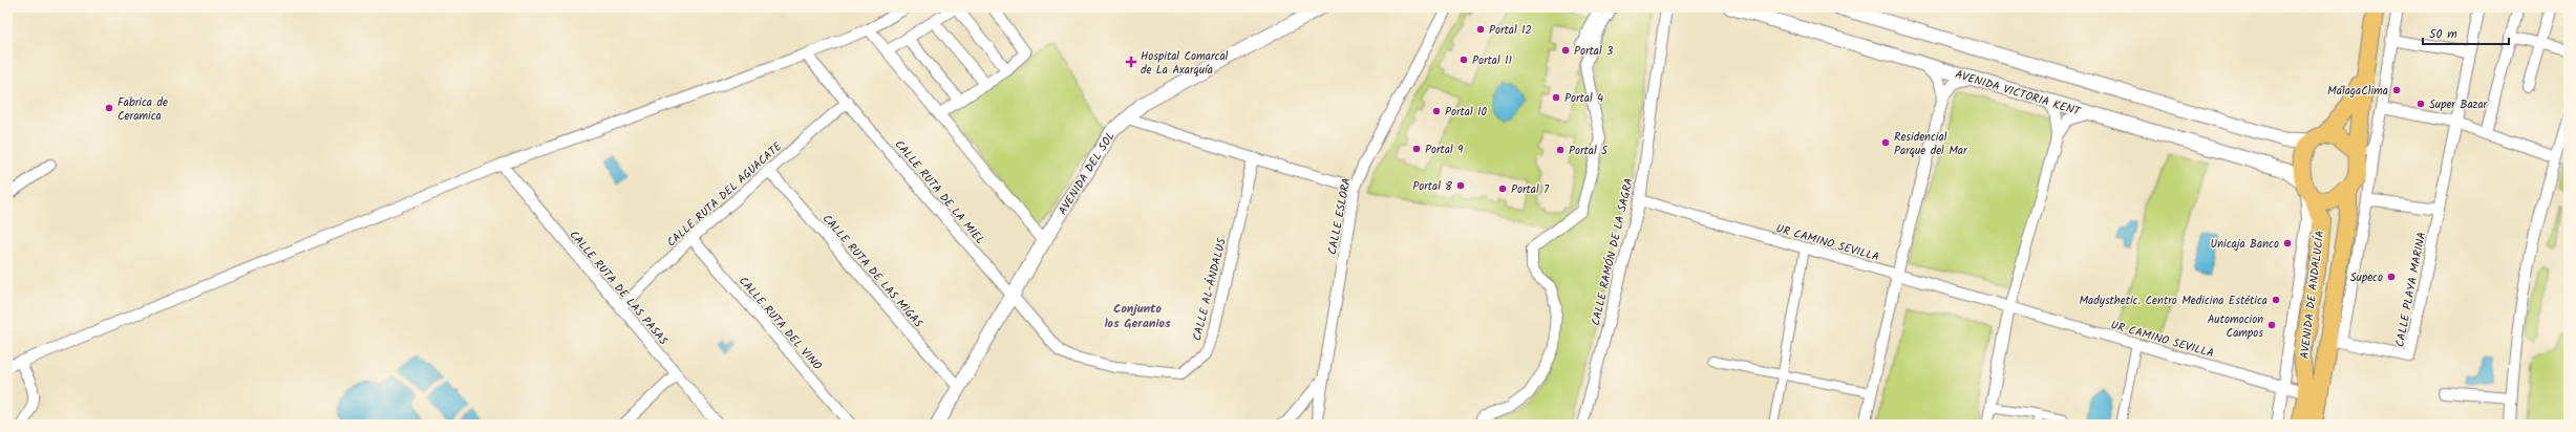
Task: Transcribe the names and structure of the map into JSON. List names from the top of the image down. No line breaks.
{"streets":{"main road":["AVENIDA DE ANDALUCÍA"],"street":["AVENIDA VICTORIA KENT","AVENIDA DEL SOL","CALLE RUTA DE LA MIEL","CALLE RUTA DEL AGUACATE","CALLE ESLORA","UR CAMINO SEVILLA","CALLE RAMÓN DE LA SAGRA","CALLE RUTA DE LAS MIGAS","CALLE RUTA DE LAS PASAS","CALLE AL-ÁNDALUS","CALLE PLAYA MARINA","CALLE RUTA DEL VINO"]},"crossings":[["AVENIDA VICTORIA KENT","AVENIDA DE ANDALUCÍA"],["AVENIDA DEL SOL","CALLE RUTA DE LA MIEL"],["AVENIDA DEL SOL","CALLE RUTA DE LAS MIGAS"],["AVENIDA DEL SOL","CALLE AL-ÁNDALUS"],["CALLE RUTA DE LA MIEL","CALLE RUTA DEL AGUACATE"],["CALLE RUTA DE LA MIEL","CALLE AL-ÁNDALUS"],["CALLE RUTA DEL AGUACATE","CALLE RUTA DE LAS MIGAS"],["CALLE RUTA DEL AGUACATE","CALLE RUTA DE LAS PASAS"],["CALLE RUTA DEL AGUACATE","CALLE RUTA DEL VINO"],["UR CAMINO SEVILLA","CALLE RAMÓN DE LA SAGRA"],["UR CAMINO SEVILLA","AVENIDA DE ANDALUCÍA"],["CALLE PLAYA MARINA","AVENIDA DE ANDALUCÍA"]],"districts":["Conjunto los Geranios"],"places":{"other":["Portal 12","Portal 3","Portal 11","MálagaClima","Portal 4","Super Bazar","Fabrica de Ceramica","Portal 10","Residencial Parque del Mar","Portal 9","Portal 5","Portal 8","Portal 7","Unicaja Banco","Supeco","Madysthetic. Centro Medicina Estética","Automocion Campos"],"health":["Hospital Comarcal de La Axarquía"]},"scale_bar":"50 m"}
